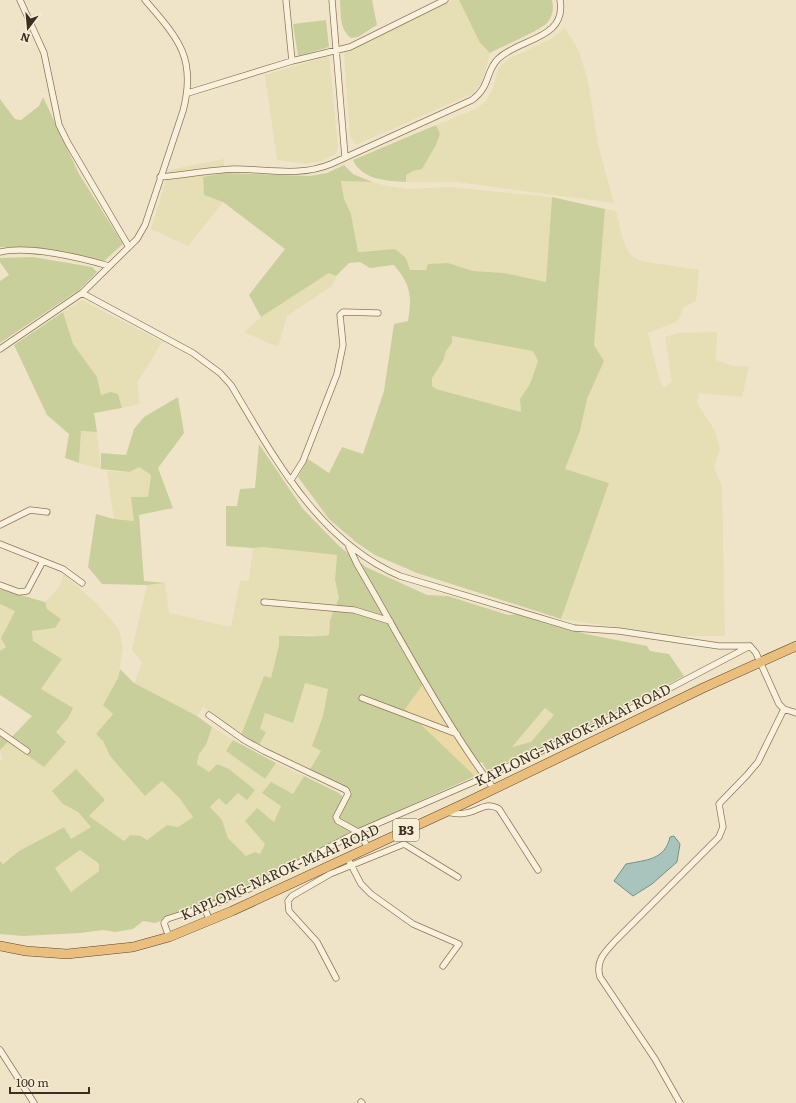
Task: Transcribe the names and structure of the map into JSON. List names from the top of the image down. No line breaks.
{"streets":{"highway":["KAPLONG-NAROK-MAAI ROAD","B3"]},"scale_bar":"100 m","north":"bottom"}
